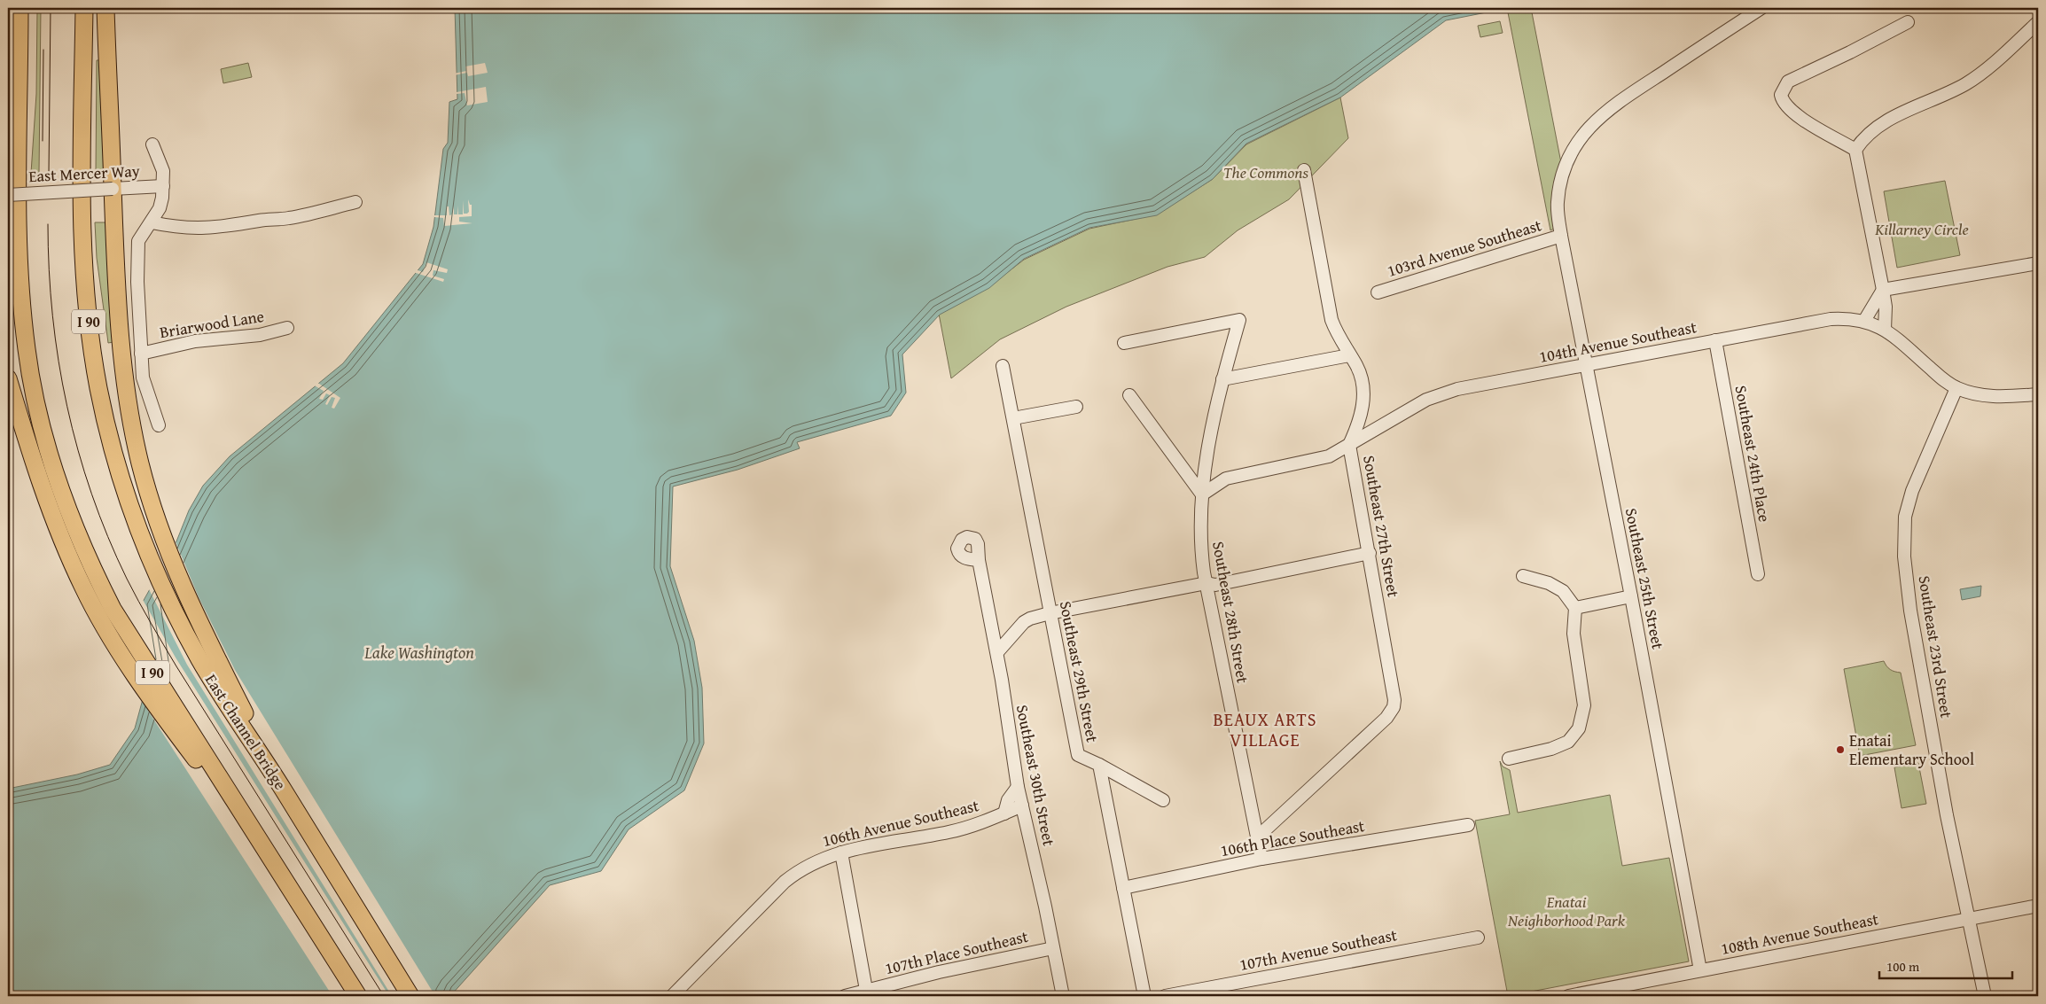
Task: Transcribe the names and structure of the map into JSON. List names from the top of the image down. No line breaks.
{"streets":{"highway":["I 90","East Channel Bridge"],"street":["East Mercer Way","103rd Avenue Southeast","Briarwood Lane","104th Avenue Southeast","Southeast 24th Place","Southeast 27th Street","Southeast 25th Street","Southeast 28th Street","Southeast 23rd Street","Southeast 29th Street","Southeast 30th Street","106th Avenue Southeast","106th Place Southeast","108th Avenue Southeast","107th Avenue Southeast","107th Place Southeast"]},"crossings":[["103rd Avenue Southeast","Southeast 25th Street"],["104th Avenue Southeast","Southeast 24th Place"],["104th Avenue Southeast","Southeast 27th Street"],["104th Avenue Southeast","Southeast 25th Street"],["104th Avenue Southeast","Southeast 28th Street"],["104th Avenue Southeast","Southeast 23rd Street"],["Southeast 27th Street","Southeast 28th Street"],["Southeast 25th Street","108th Avenue Southeast"],["Southeast 28th Street","106th Place Southeast"],["Southeast 23rd Street","108th Avenue Southeast"],["Southeast 30th Street","106th Avenue Southeast"],["Southeast 30th Street","107th Place Southeast"]],"districts":["BEAUX ARTS VILLAGE"],"water":["Lake Washington"],"parks":["The Commons","Killarney Circle","Enatai Neighborhood Park"],"places":["Enatai Elementary School"],"scale_bar":"100 m"}
